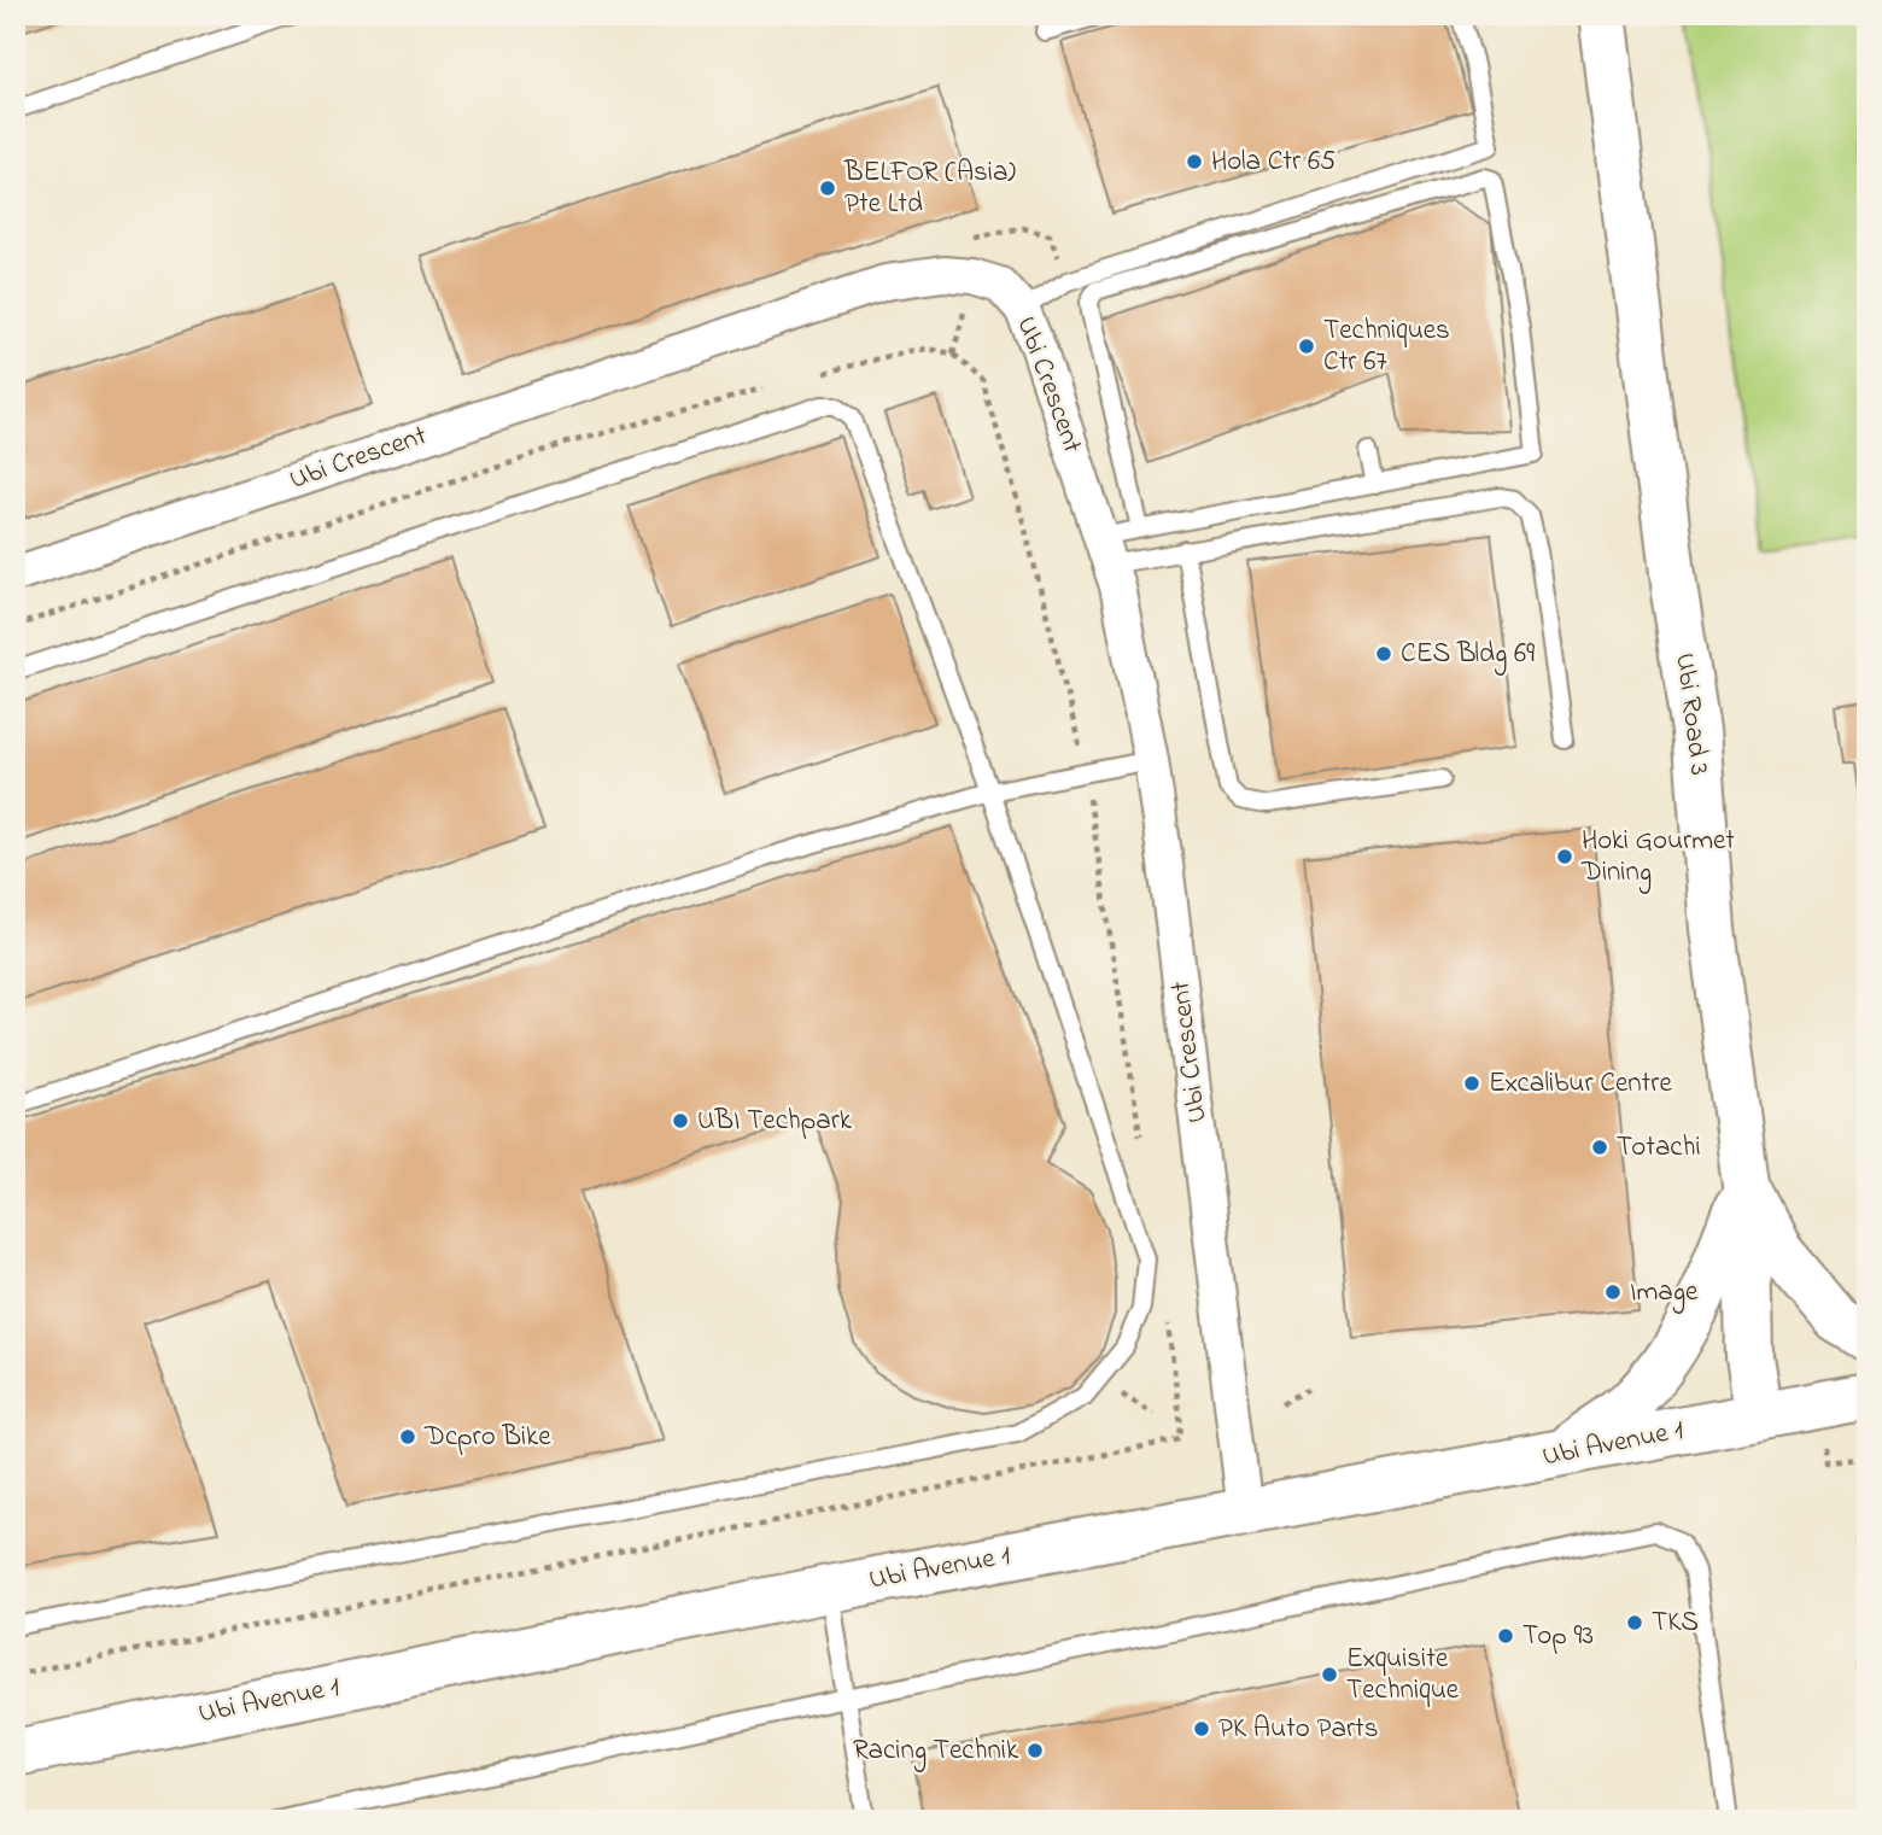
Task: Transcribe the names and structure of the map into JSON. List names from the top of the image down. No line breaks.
{"streets":{"street":["Ubi Crescent","Ubi Road 3","Ubi Avenue 1"]},"crossings":[["Ubi Crescent","Ubi Avenue 1"],["Ubi Road 3","Ubi Avenue 1"]],"places":["Hola Ctr 65","BELFOR (Asia) Pte Ltd","Techniques Ctr 67","CES Bldg 69","Hoki Gourmet Dining","Excalibur Centre","UBI Techpark","Totachi","Image","Dcpro Bike","TKS","Top 93","Exquisite Technique","PK Auto Parts","Racing Technik"]}
